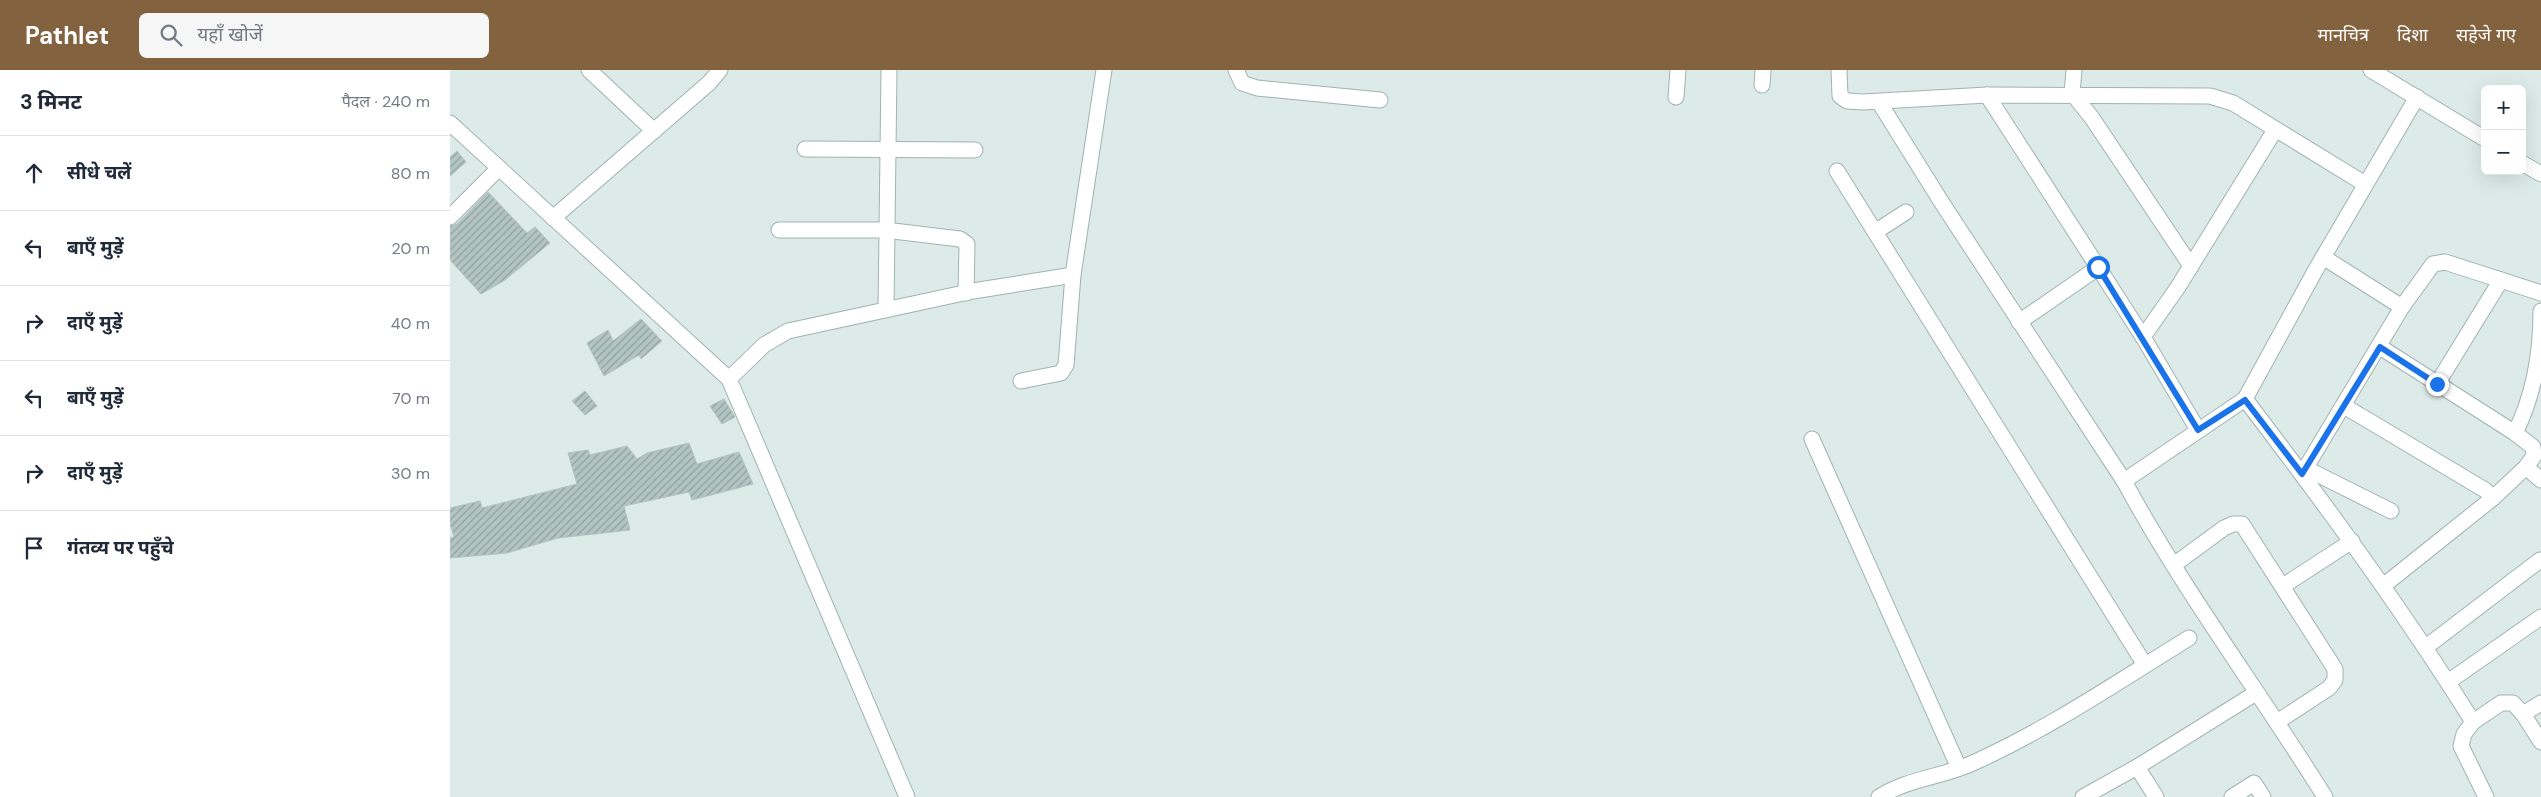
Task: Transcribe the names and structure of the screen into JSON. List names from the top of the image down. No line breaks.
{"page":{"header":"Pathlet","search":"यहाँ खोजें","nav":["मानचित्र","दिशा","सहेजे गए"],"heading":["3 मिनट","पैदल · 240 m"],"map_buttons":["+","−"],"list":[["सीधे चलें","80 m"],["बाएँ मुड़ें","20 m"],["दाएँ मुड़ें","40 m"],["बाएँ मुड़ें","70 m"],["दाएँ मुड़ें","30 m"],"गंतव्य पर पहुँचे"]}}
